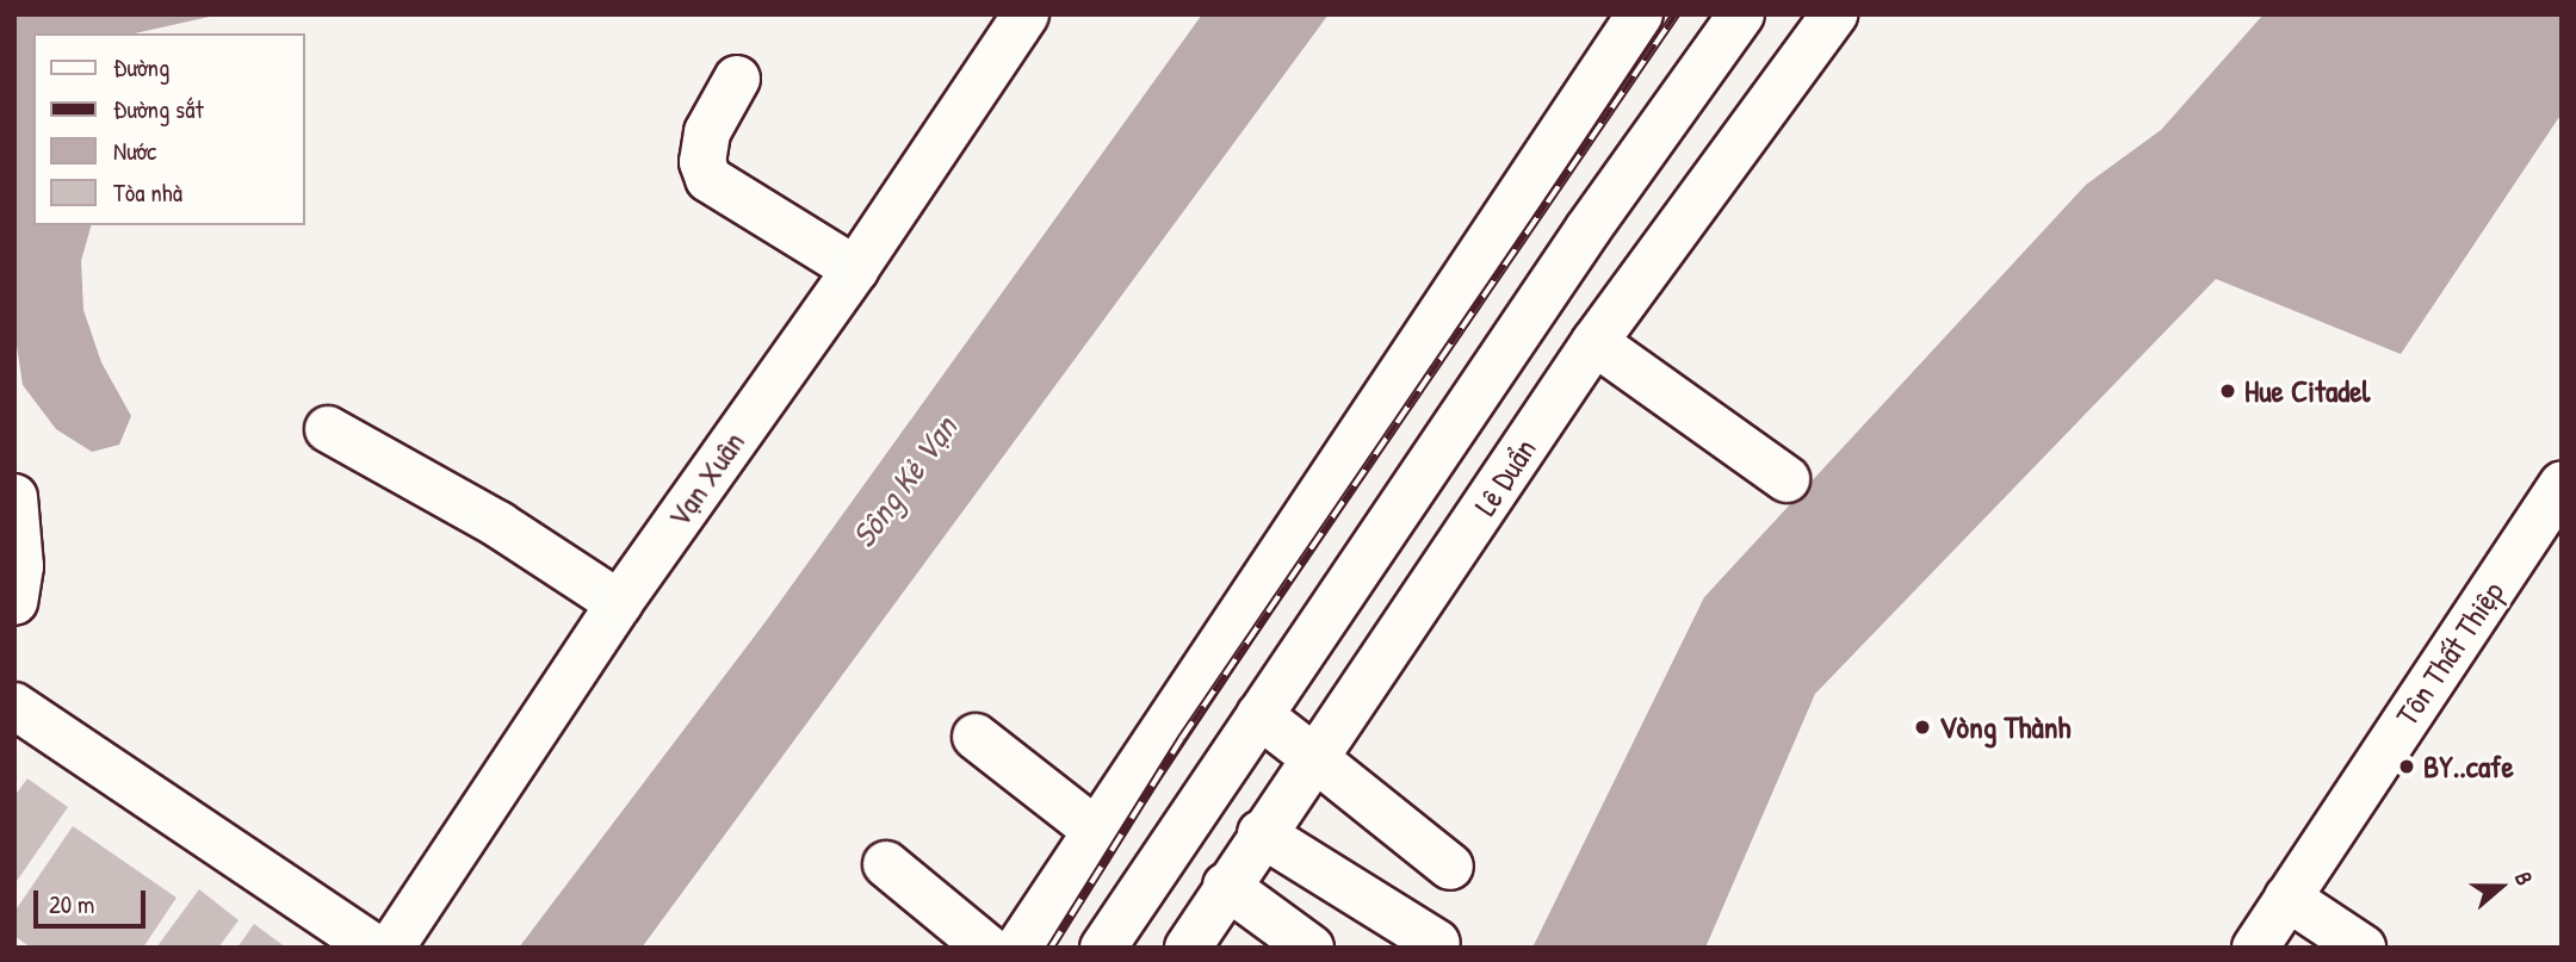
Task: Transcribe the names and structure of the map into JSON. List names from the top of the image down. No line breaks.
{"streets":{"main road":["Lê Duẩn","Vạn Xuân","Tôn Thất Thiệp"]},"water":["Sông Kẻ Vạn"],"places":["Hue Citadel","Vòng Thành","BY..cafe"],"legend":["Đường","Đường sắt","Nước","Tòa nhà"],"scale_bar":"20 m","north":"right"}
